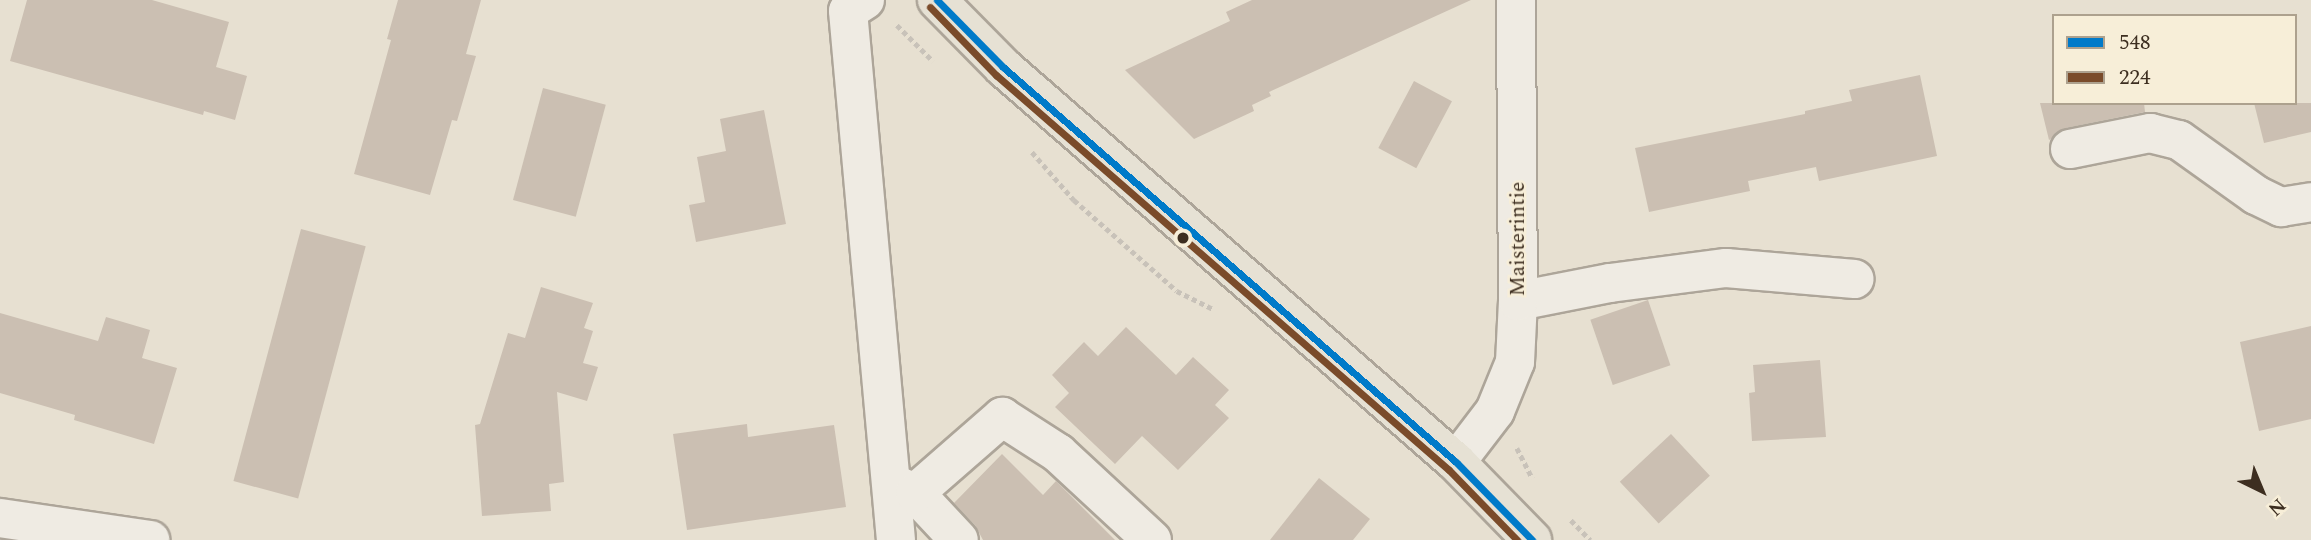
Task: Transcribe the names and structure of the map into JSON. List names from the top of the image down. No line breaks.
{"streets":{"street":["Maisterintie"]},"lines":["transit line 548","transit line 224"],"legend":["548","224"],"north":"bottom right"}
